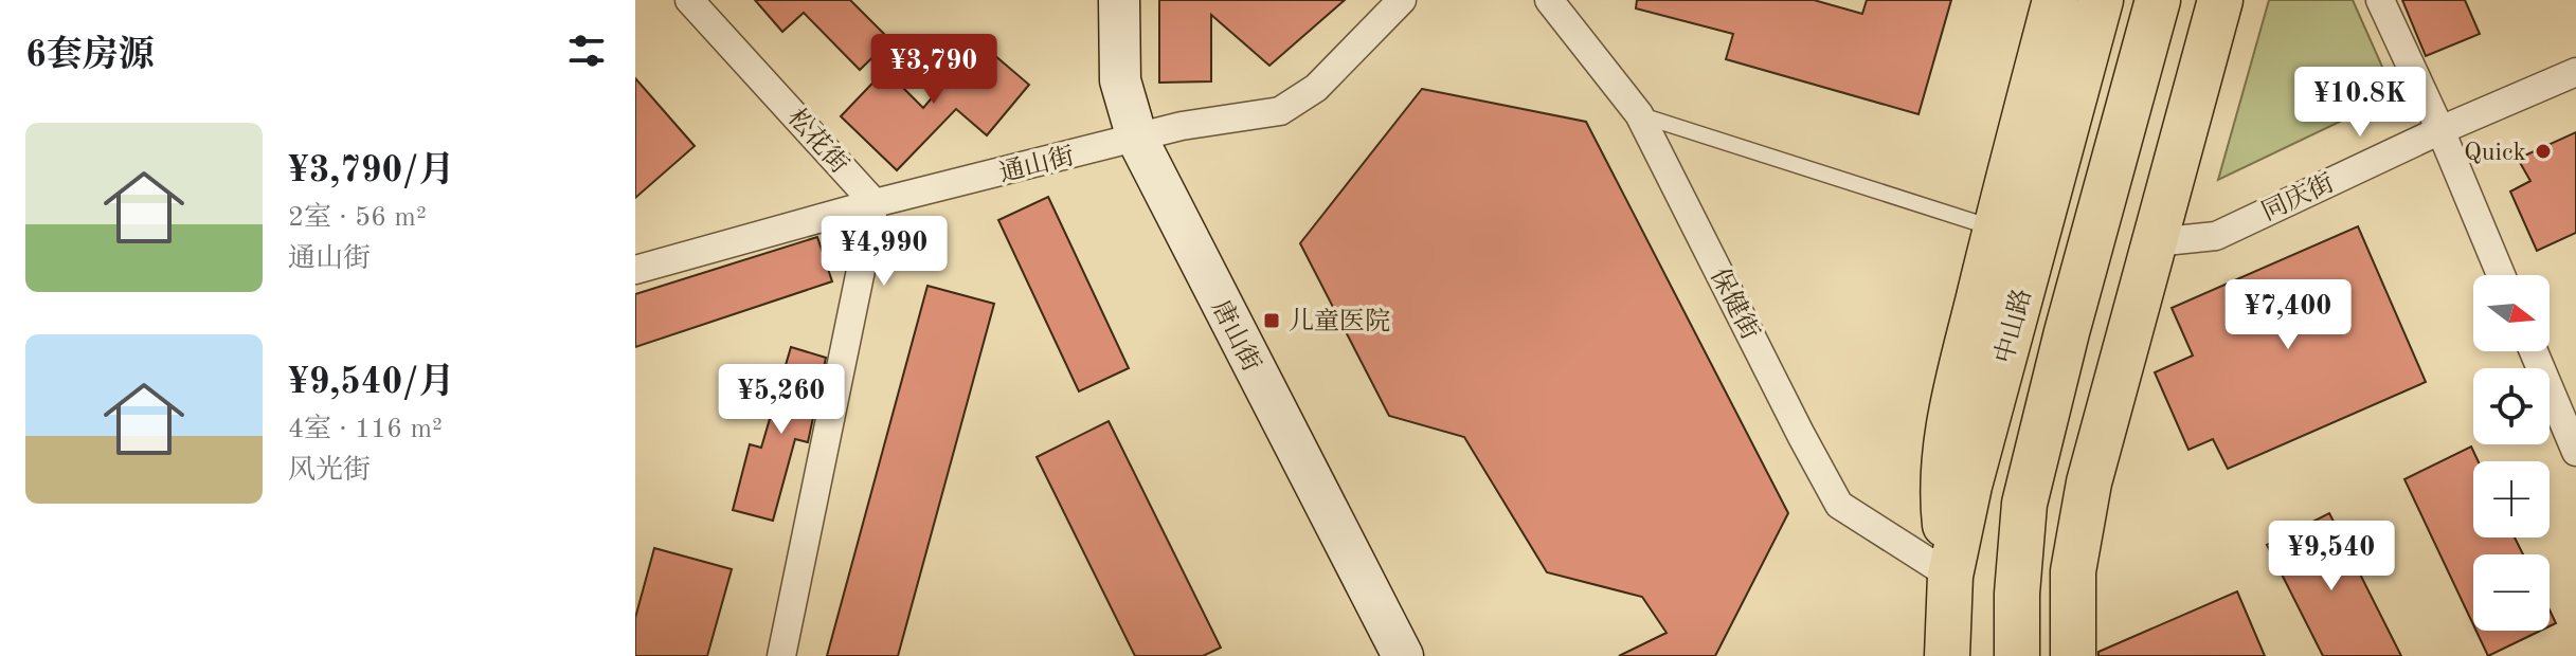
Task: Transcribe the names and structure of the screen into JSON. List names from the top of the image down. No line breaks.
{"streets":{"main road":["中山路","唐山街"],"street":["松花街","通山街","同庆街","保健街"]},"crossings":[["松花街","通山街"],["通山街","唐山街"],["保健街","中山路"]],"places":{"other":["Quick"],"transit":["儿童医院"]},"north":"right","page":{"heading":"6套房源","price":["¥3,790","¥10.8K","¥4,990","¥7,400","¥5,260","¥9,540"],"list":[{"name":"¥3,790/月","note":"2室 · 56 m² · 通山街"},{"name":"¥9,540/月","note":"4室 · 116 m² · 风光街"}],"map_buttons":["+","−"]}}
